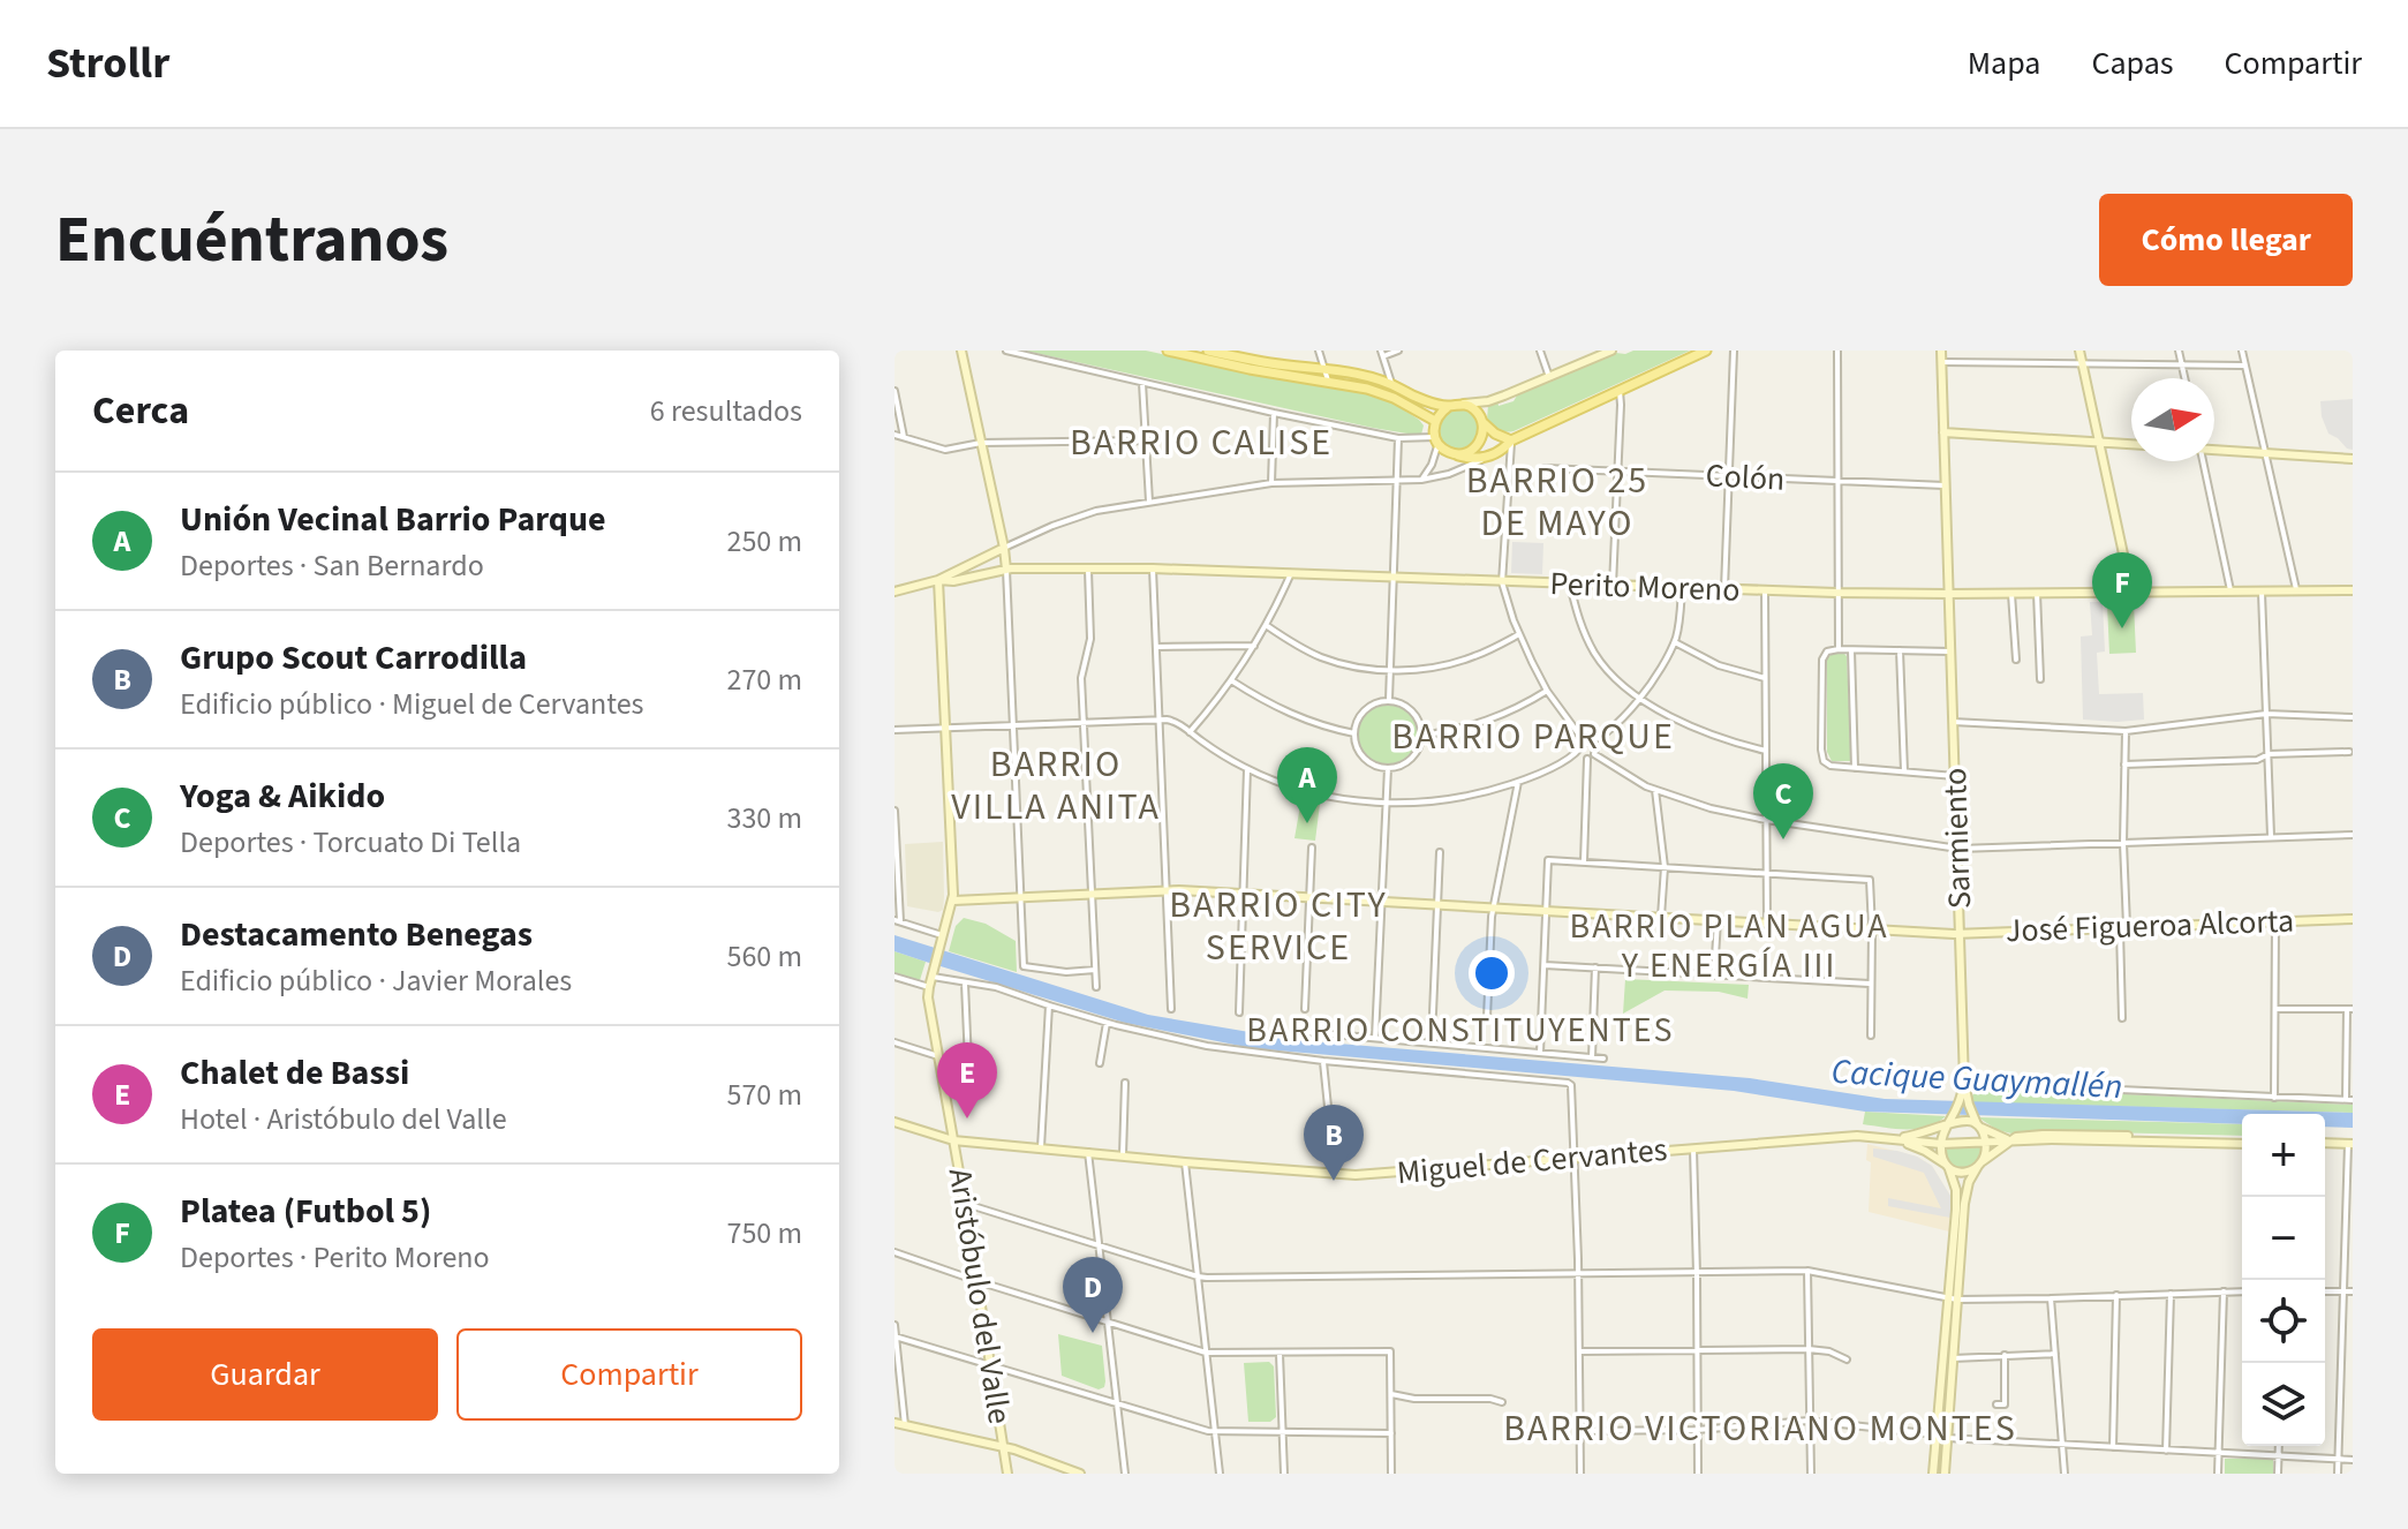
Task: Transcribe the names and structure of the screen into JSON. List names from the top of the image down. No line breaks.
{"streets":{"main road":["Perito Moreno","Sarmiento","José Figueroa Alcorta","Miguel de Cervantes","Aristóbulo del Valle"],"street":["Colón"]},"crossings":[["Colón","Sarmiento"],["Perito Moreno","Sarmiento"],["Perito Moreno","Aristóbulo del Valle"],["Sarmiento","José Figueroa Alcorta"],["Sarmiento","Miguel de Cervantes"],["José Figueroa Alcorta","Aristóbulo del Valle"],["Miguel de Cervantes","Aristóbulo del Valle"]],"districts":["BARRIO CALISE","BARRIO 25 DE MAYO","BARRIO PARQUE","BARRIO VILLA ANITA","BARRIO CITY SERVICE","BARRIO PLAN AGUA Y ENERGÍA III","BARRIO CONSTITUYENTES","BARRIO VICTORIANO MONTES"],"water":["Cacique Guaymallén"],"north":"right","page":{"header":"Strollr","nav":["Mapa","Capas","Compartir"],"buttons":["Cómo llegar",["Guardar","Compartir"]],"title":"Encuéntranos","heading":["Cerca","6 resultados"],"list":[{"mark":"A","name":"Unión Vecinal Barrio Parque","note":"Deportes · San Bernardo","value":"250 m"},{"mark":"B","name":"Grupo Scout Carrodilla","note":"Edificio público · Miguel de Cervantes","value":"270 m"},{"mark":"C","name":"Yoga & Aikido","note":"Deportes · Torcuato Di Tella","value":"330 m"},{"mark":"D","name":"Destacamento Benegas","note":"Edificio público · Javier Morales","value":"560 m"},{"mark":"E","name":"Chalet de Bassi","note":"Hotel · Aristóbulo del Valle","value":"570 m"},{"mark":"F","name":"Platea (Futbol 5)","note":"Deportes · Perito Moreno","value":"750 m"}],"pins":["F","A","C","E","B","D"],"map_buttons":["+","−"]}}
